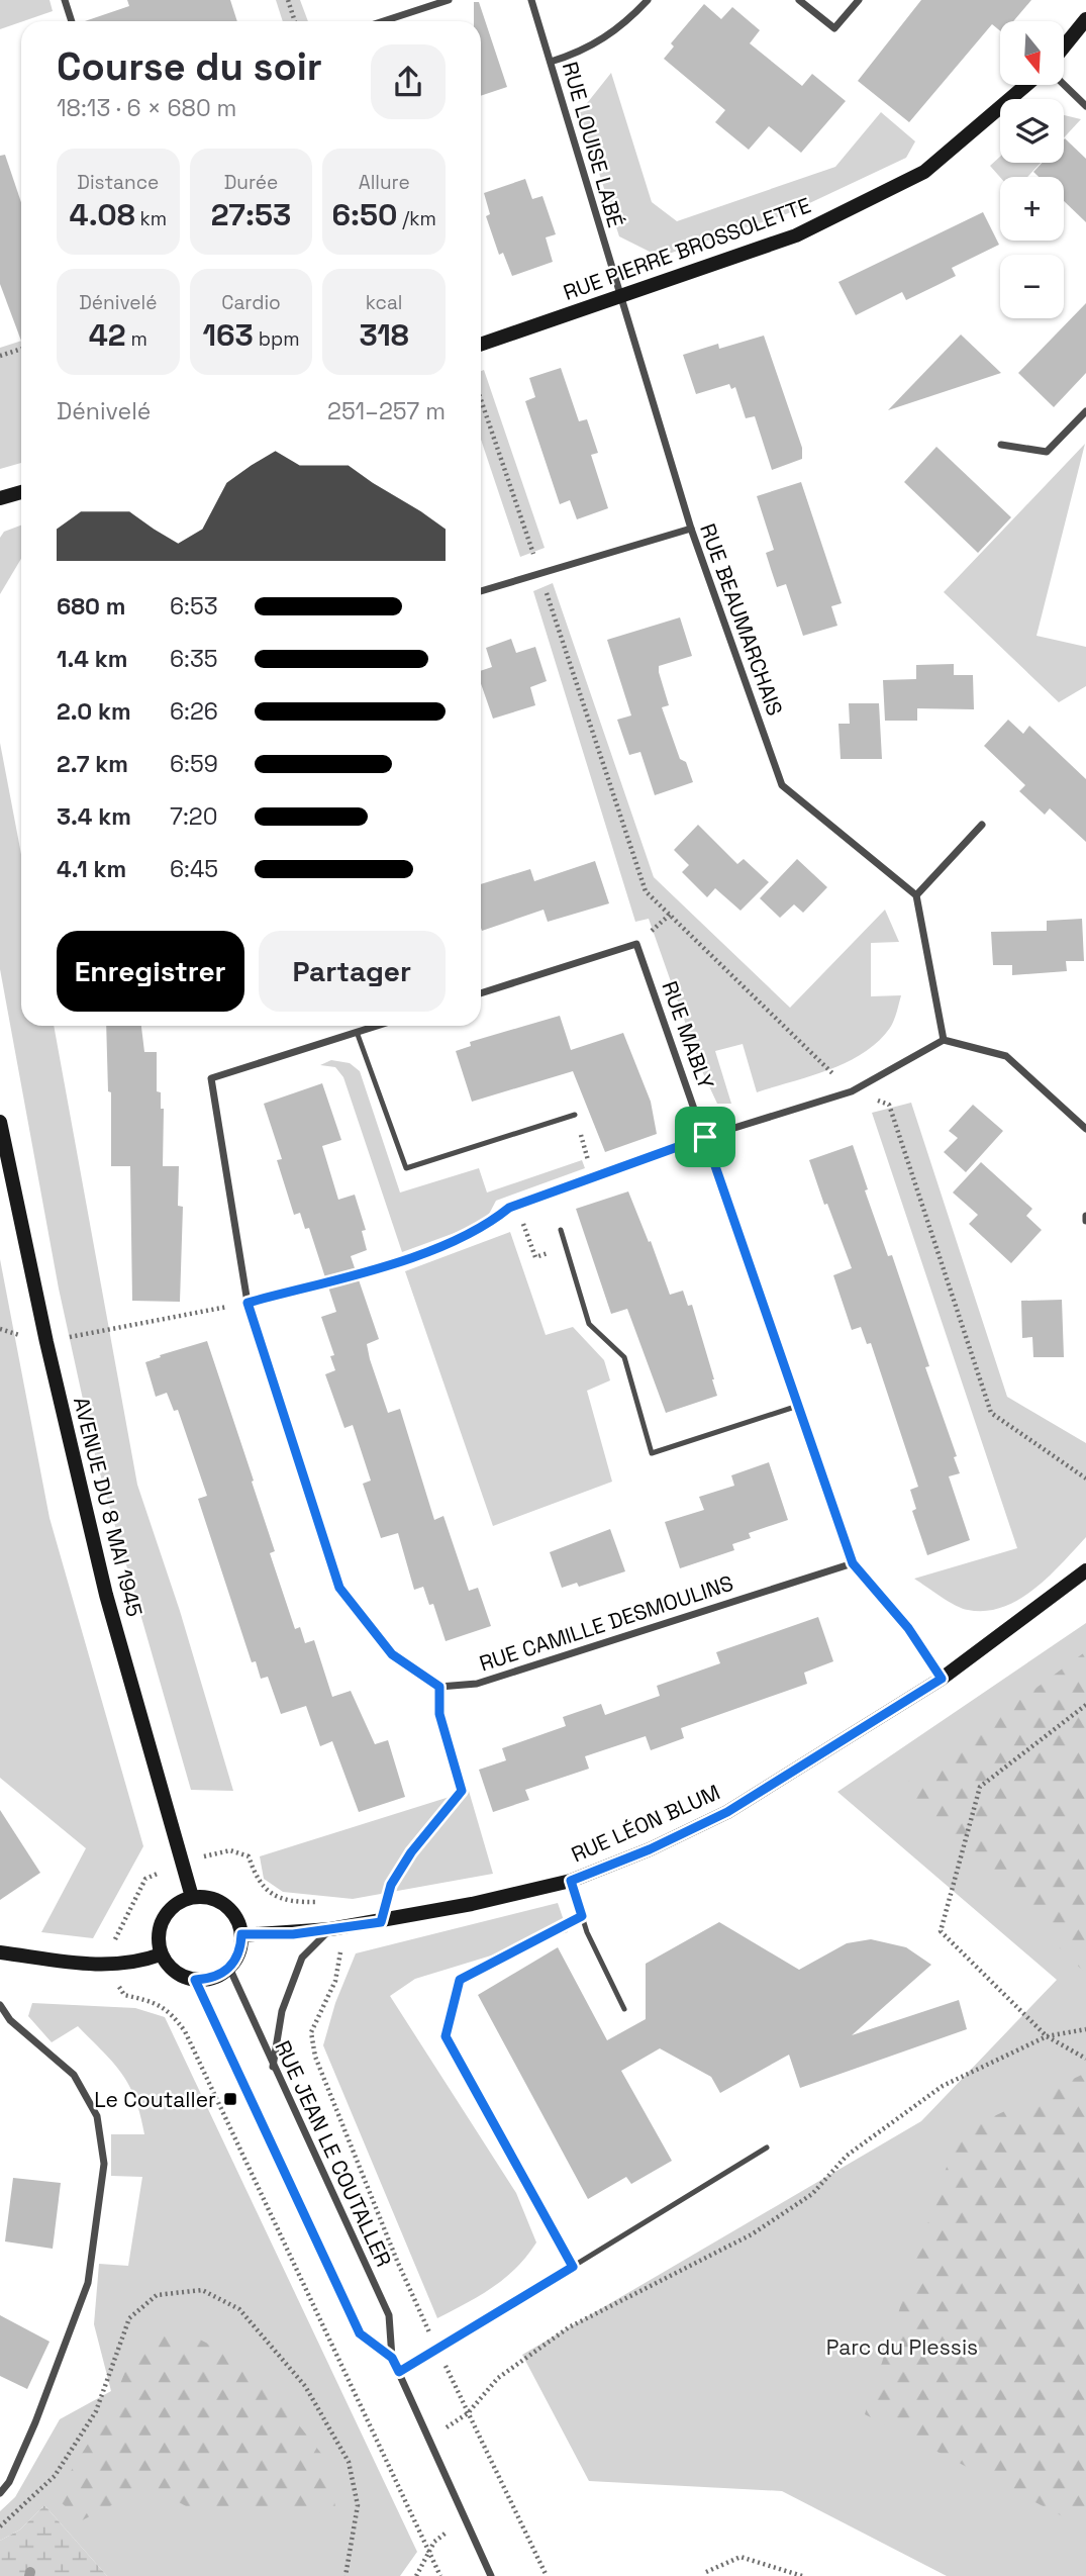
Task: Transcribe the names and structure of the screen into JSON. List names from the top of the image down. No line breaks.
{"streets":{"street":["RUE LOUISE LABÉ","RUE PIERRE BROSSOLETTE","RUE BEAUMARCHAIS","RUE MABLY","AVENUE DU 8 MAI 1945","RUE CAMILLE DESMOULINS","RUE LÉON BLUM","RUE JEAN LE COUTALLER"]},"crossings":[["RUE LOUISE LABÉ","RUE PIERRE BROSSOLETTE"],["RUE LOUISE LABÉ","RUE BEAUMARCHAIS"],["RUE PIERRE BROSSOLETTE","RUE BEAUMARCHAIS"],["RUE MABLY","RUE CAMILLE DESMOULINS"],["RUE MABLY","RUE LÉON BLUM"],["AVENUE DU 8 MAI 1945","RUE LÉON BLUM"],["AVENUE DU 8 MAI 1945","RUE JEAN LE COUTALLER"],["RUE LÉON BLUM","RUE JEAN LE COUTALLER"]],"parks":["Parc du Plessis"],"places":{"transit":["Le Coutaller"]},"north":"bottom","page":{"map_buttons":["+","−"],"heading":["Course du soir","18:13 · 6 × 680 m"],"stats":[["Distance","4.08 km"],["Durée","27:53"],["Allure","6:50 /km"],["Dénivelé","42 m"],["Cardio","163 bpm"],["kcal","318"]],"chart":["Dénivelé","251–257 m"],"list":[{"name":"680 m","note":"6:53"},{"name":"1.4 km","note":"6:35"},{"name":"2.0 km","note":"6:26"},{"name":"2.7 km","note":"6:59"},{"name":"3.4 km","note":"7:20"},{"name":"4.1 km","note":"6:45"}],"buttons":["Enregistrer","Partager"]}}
